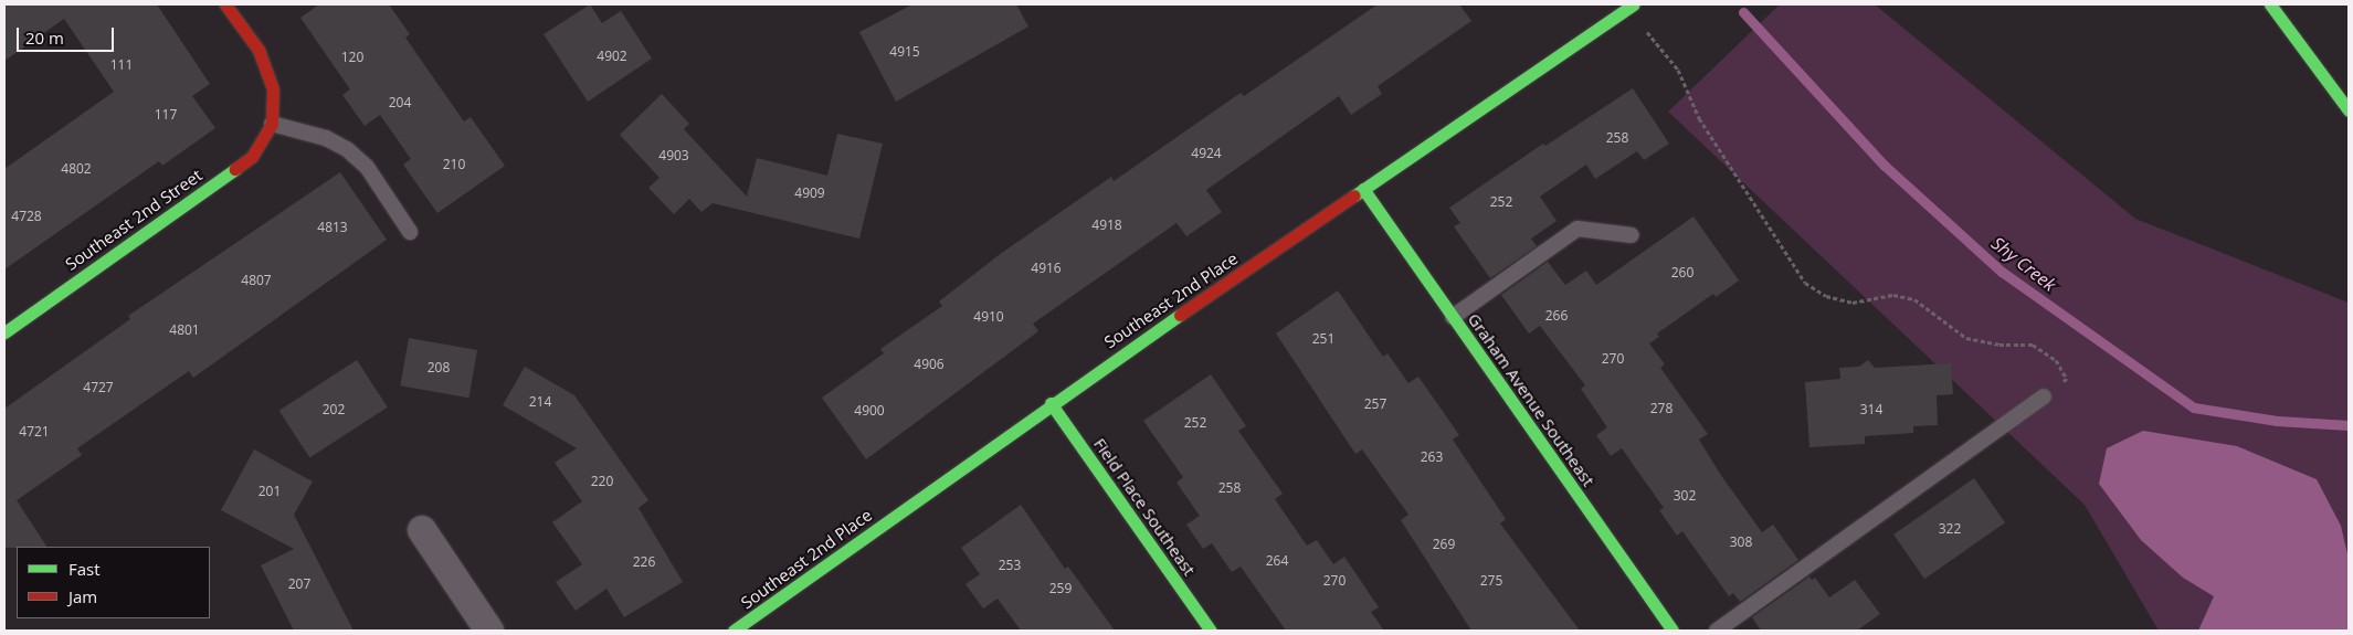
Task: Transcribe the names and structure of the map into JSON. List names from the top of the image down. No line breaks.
{"streets":{"street":["Southeast 2nd Street","Southeast 2nd Place","Graham Avenue Southeast","Field Place Southeast"]},"crossings":[["Southeast 2nd Place","Graham Avenue Southeast"],["Southeast 2nd Place","Field Place Southeast"]],"water":["Shy Creek"],"house_numbers":["4915","4902","120","111","204","117","258","4924","4903","210","4802","4909","252","4728","4918","4813","4916","260","4807","266","4910","4801","251","270","4906","208","4727","214","257","278","202","314","4900","252","4721","263","220","258","201","302","322","308","269","264","226","253","270","275","207","259"],"legend":["Fast","Jam"],"scale_bar":"20 m"}
